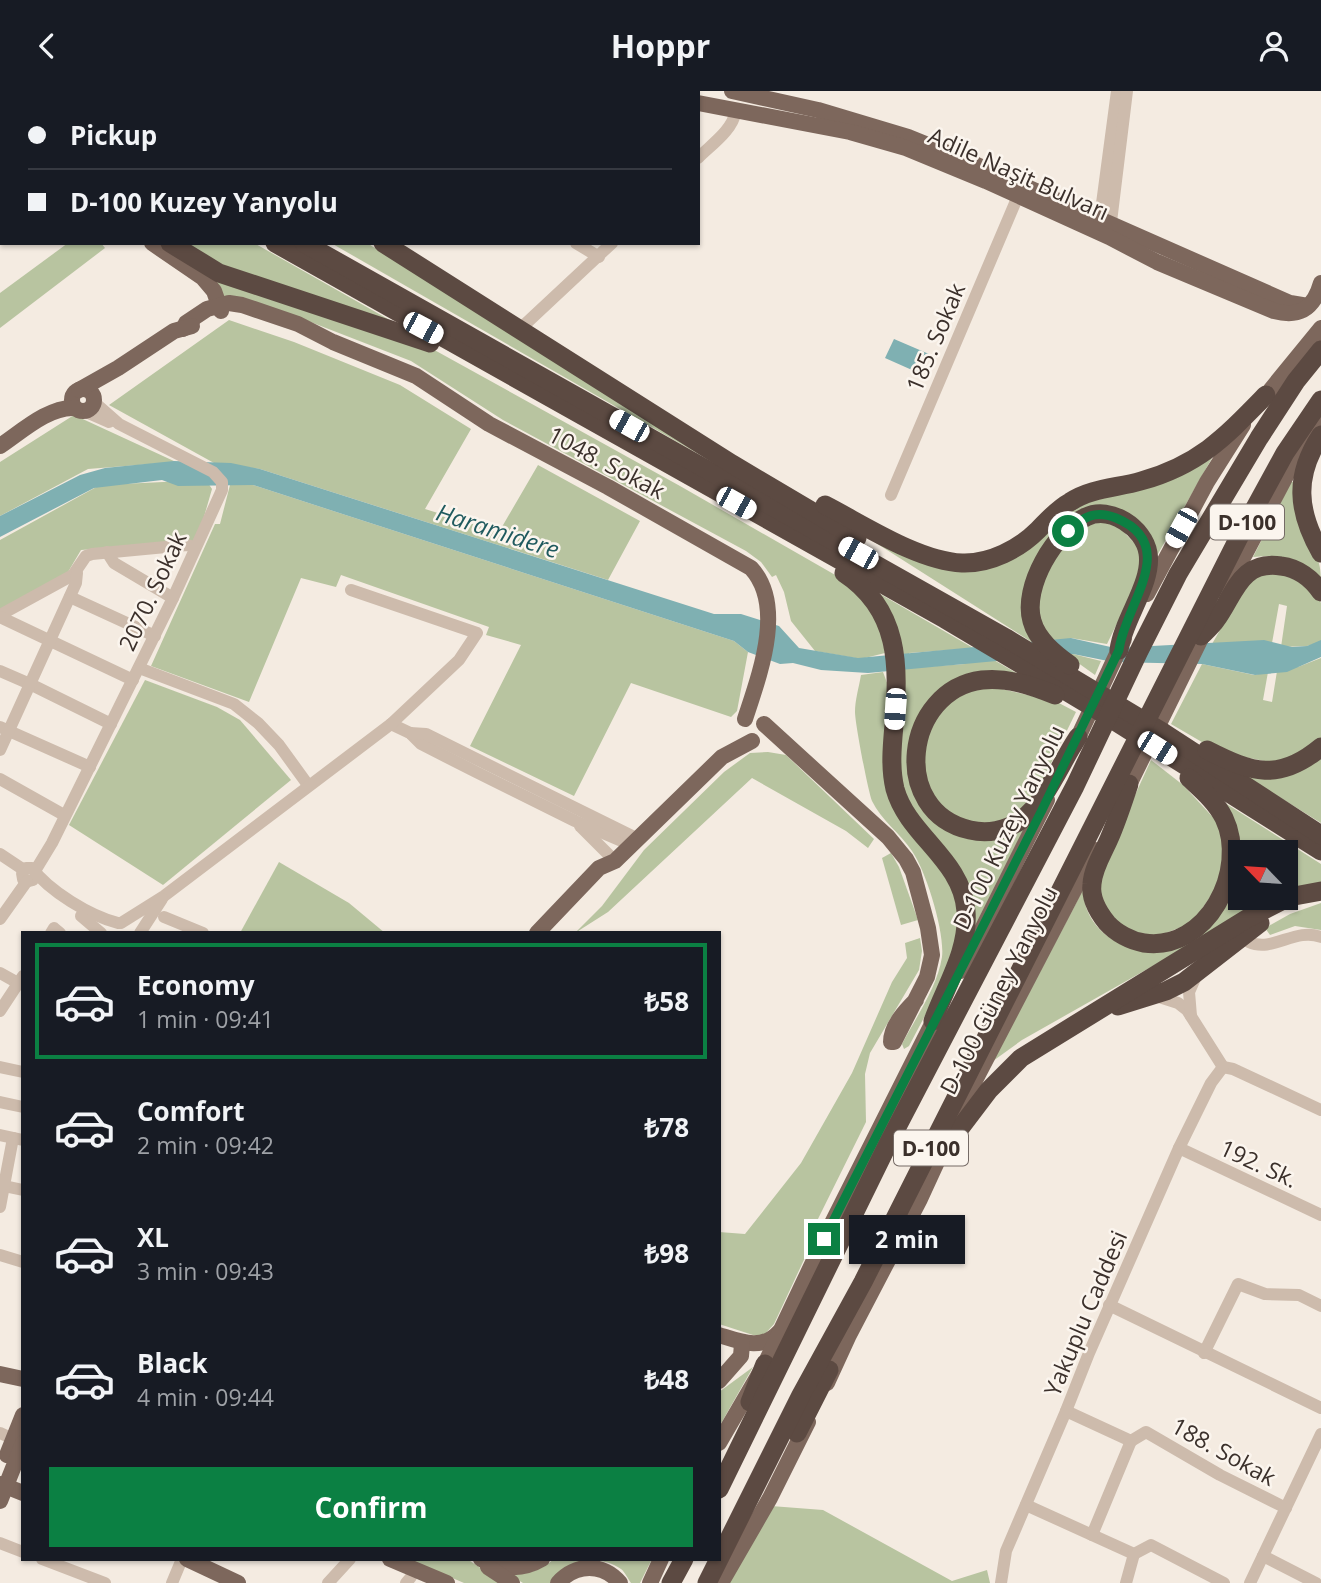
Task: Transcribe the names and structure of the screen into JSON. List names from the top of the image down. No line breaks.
{"streets":{"highway":["D-100"],"main road":["Adile Naşit Bulvarı","1048. Sokak","D-100 Kuzey Yanyolu","D-100 Güney Yanyolu"],"street":["185. Sokak","2070. Sokak","192. Sk.","Yakuplu Caddesi","188. Sokak"]},"crossings":[["Adile Naşit Bulvarı","185. Sokak"],["192. Sk.","Yakuplu Caddesi"],["Yakuplu Caddesi","188. Sokak"]],"water":["Haramidere"],"north":"top left","page":{"header":"Hoppr","banner":["Pickup","D-100 Kuzey Yanyolu"],"list":[{"name":"Economy","note":"1 min · 09:41","value":"₺58"},{"name":"Comfort","note":"2 min · 09:42","value":"₺78"},{"name":"XL","note":"3 min · 09:43","value":"₺98"},{"name":"Black","note":"4 min · 09:44","value":"₺48"}],"bubble":"2 min","buttons":"Confirm"}}
